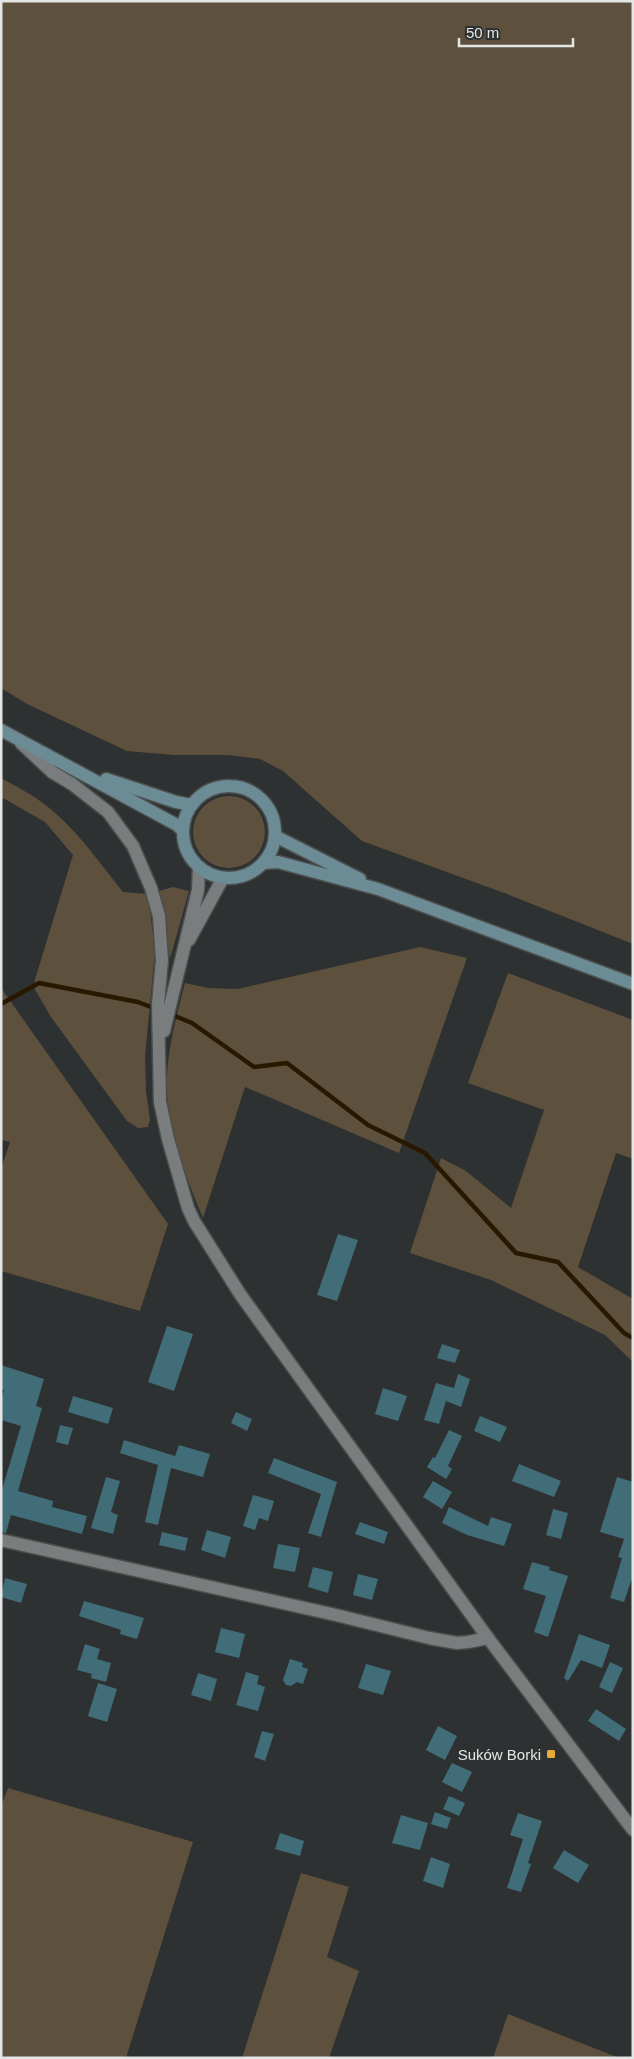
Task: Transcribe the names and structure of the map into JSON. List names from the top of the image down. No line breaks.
{"places":{"transit":["Suków Borki"]},"scale_bar":"50 m"}
